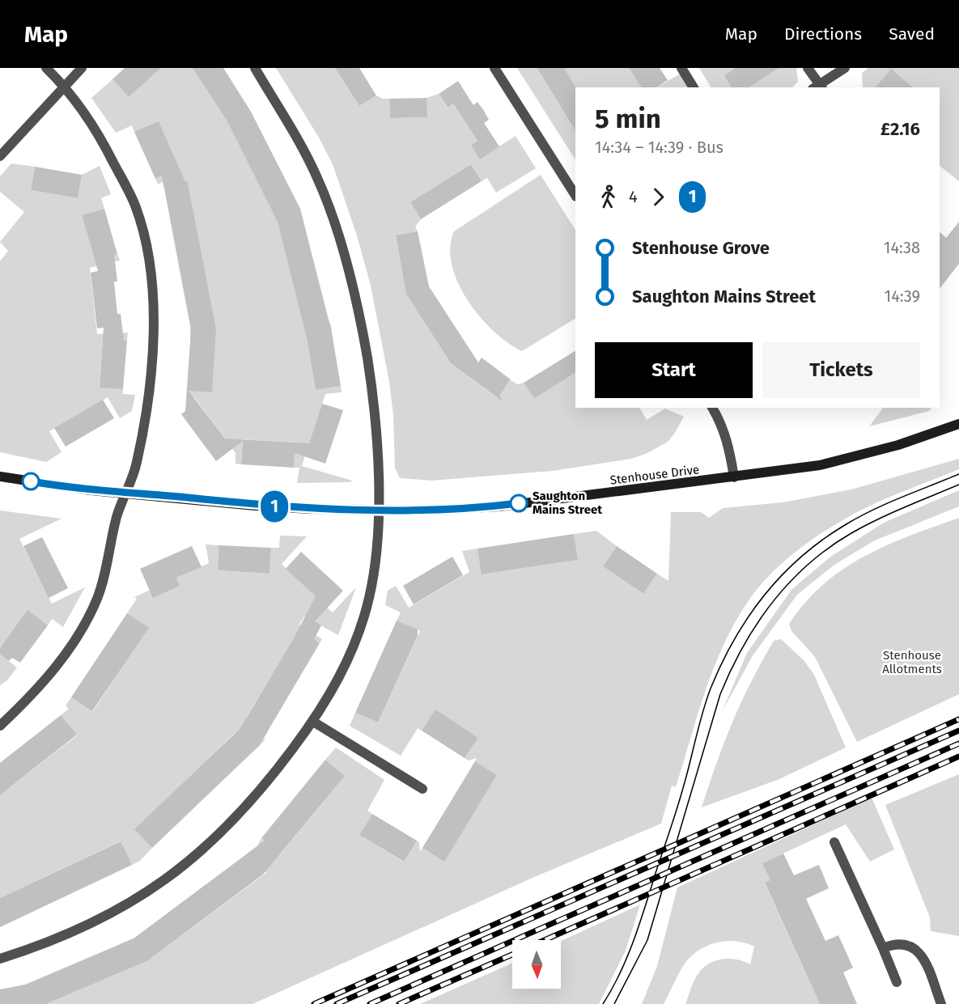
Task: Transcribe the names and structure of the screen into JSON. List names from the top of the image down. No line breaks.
{"streets":{"street":["Stenhouse Drive"]},"parks":["Stenhouse Allotments"],"places":["Saughton Mains Street"],"lines":["bus line 1"],"north":"bottom","page":{"header":"Map","nav":["Map","Directions","Saved"],"on_map":"1","heading":["5 min","14:34 – 14:39 · Bus","£2.16"],"legs":["4","1"],"list":[{"name":"Stenhouse Grove","value":"14:38"},{"name":"Saughton Mains Street","value":"14:39"}],"buttons":["Start","Tickets"]}}
